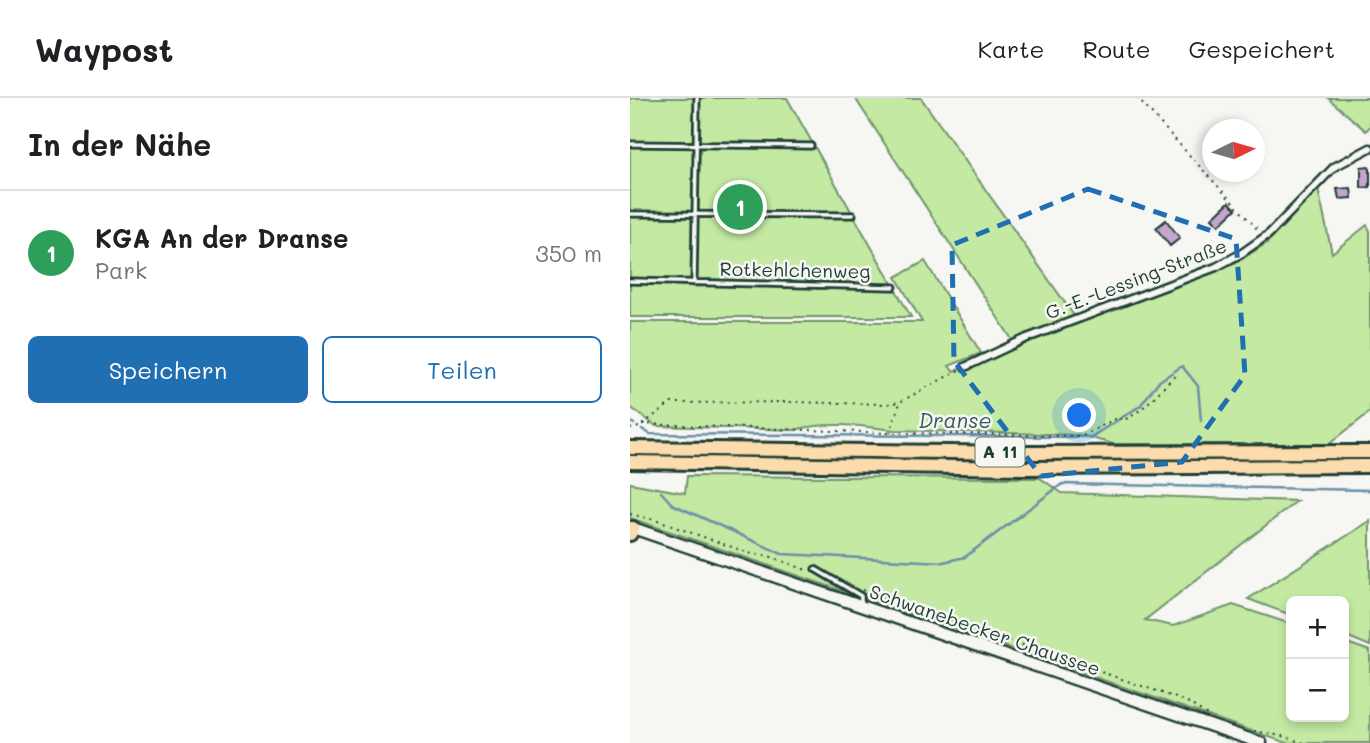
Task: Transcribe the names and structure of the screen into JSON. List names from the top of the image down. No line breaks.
{"streets":{"highway":["A 11"],"main road":["Schwanebecker Chaussee"],"street":["G.-E.-Lessing-Straße"],"lane":["Rotkehlchenweg"]},"water":["Dranse"],"north":"right","page":{"header":"Waypost","nav":["Karte","Route","Gespeichert"],"heading":"In der Nähe","pins":"1","list":[{"mark":"1","name":"KGA An der Dranse","note":"Park","value":"350 m"}],"buttons":["Speichern","Teilen"],"map_buttons":["+","−"]}}
